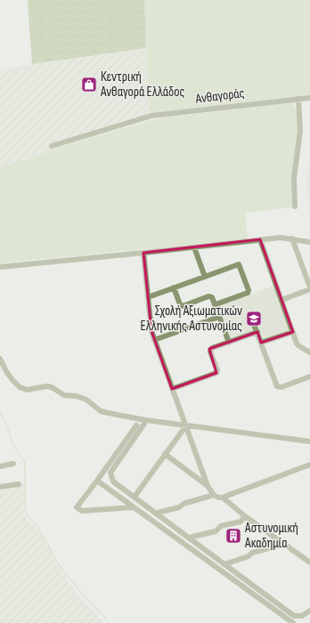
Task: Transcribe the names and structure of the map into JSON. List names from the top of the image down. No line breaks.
{"streets":{"street":["Ανθαγοράς"]},"places":{"shop":["Κεντρική Ανθαγορά Ελλάδος"],"school or university":["Σχολή Αξιωματικών Ελληνικής Αστυνομίας"],"building":["Αστυνομική Ακαδημία"]}}
